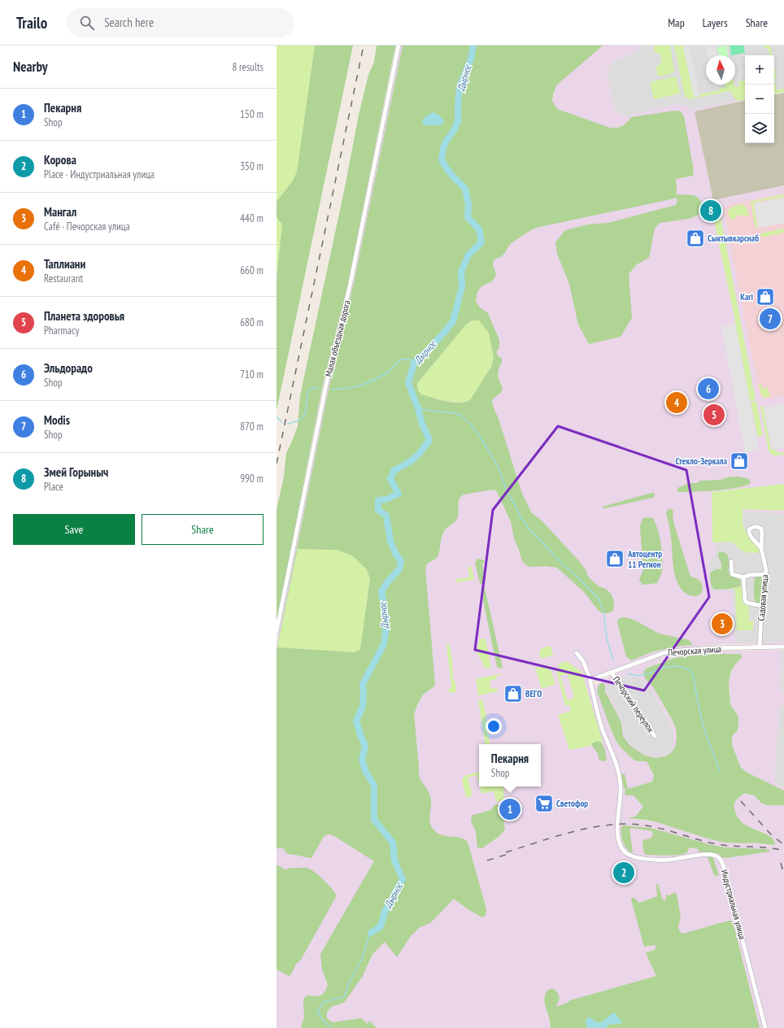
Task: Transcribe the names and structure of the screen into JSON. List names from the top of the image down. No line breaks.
{"streets":{"street":["Малая объездная дорога","Садовая улица","Печорская улица","Печорский переулок","Индустриальная улица"]},"crossings":[["Садовая улица","Печорская улица"],["Печорская улица","Печорский переулок"],["Печорская улица","Индустриальная улица"]],"water":["Дырнос"],"places":{"shop":["Сыктывкарснаб","Kari","Стекло-Зеркала","Автоцентр 11 Регион","ВЕГО"],"supermarket":["Светофор"]},"north":"top","page":{"header":"Trailo","search":"Search here","nav":["Map","Layers","Share"],"heading":["Nearby","8 results"],"map_buttons":["+","−"],"list":[{"mark":"1","name":"Пекарня","note":"Shop","value":"150 m"},{"mark":"2","name":"Корова","note":"Place · Индустриальная улица","value":"350 m"},{"mark":"3","name":"Мангал","note":"Café · Печорская улица","value":"440 m"},{"mark":"4","name":"Таплиани","note":"Restaurant","value":"660 m"},{"mark":"5","name":"Планета здоровья","note":"Pharmacy","value":"680 m"},{"mark":"6","name":"Эльдорадо","note":"Shop","value":"710 m"},{"mark":"7","name":"Modis","note":"Shop","value":"870 m"},{"mark":"8","name":"Змей Горыныч","note":"Place","value":"990 m"}],"pins":["8","7","6","4","5","3","1","2"],"buttons":["Save","Share"],"popup":["Пекарня","Shop"]}}
